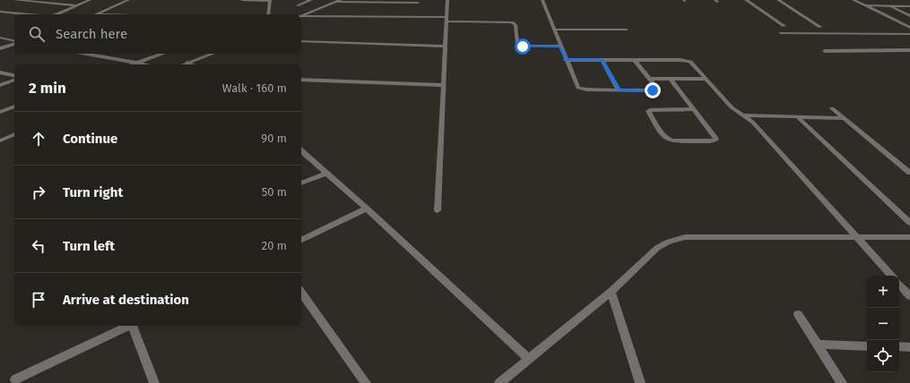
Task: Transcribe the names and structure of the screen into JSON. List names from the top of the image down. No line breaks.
{"page":{"search":"Search here","heading":["2 min","Walk · 160 m"],"list":[["Continue","90 m"],["Turn right","50 m"],["Turn left","20 m"],"Arrive at destination"],"map_buttons":["+","−"]}}
